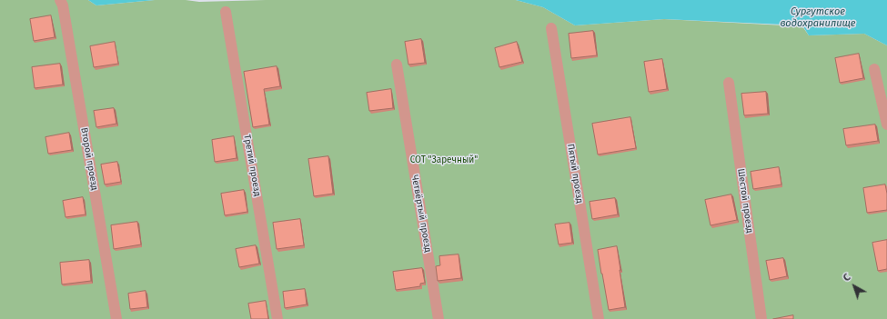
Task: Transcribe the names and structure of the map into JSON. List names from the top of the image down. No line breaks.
{"streets":{"street":["Второй проезд","Третий проезд","Пятый проезд","Шестой проезд","Четвёртый проезд"]},"water":["Сургутское водохранилище"],"parks":["СОТ \"Заречный\""],"north":"top left"}
